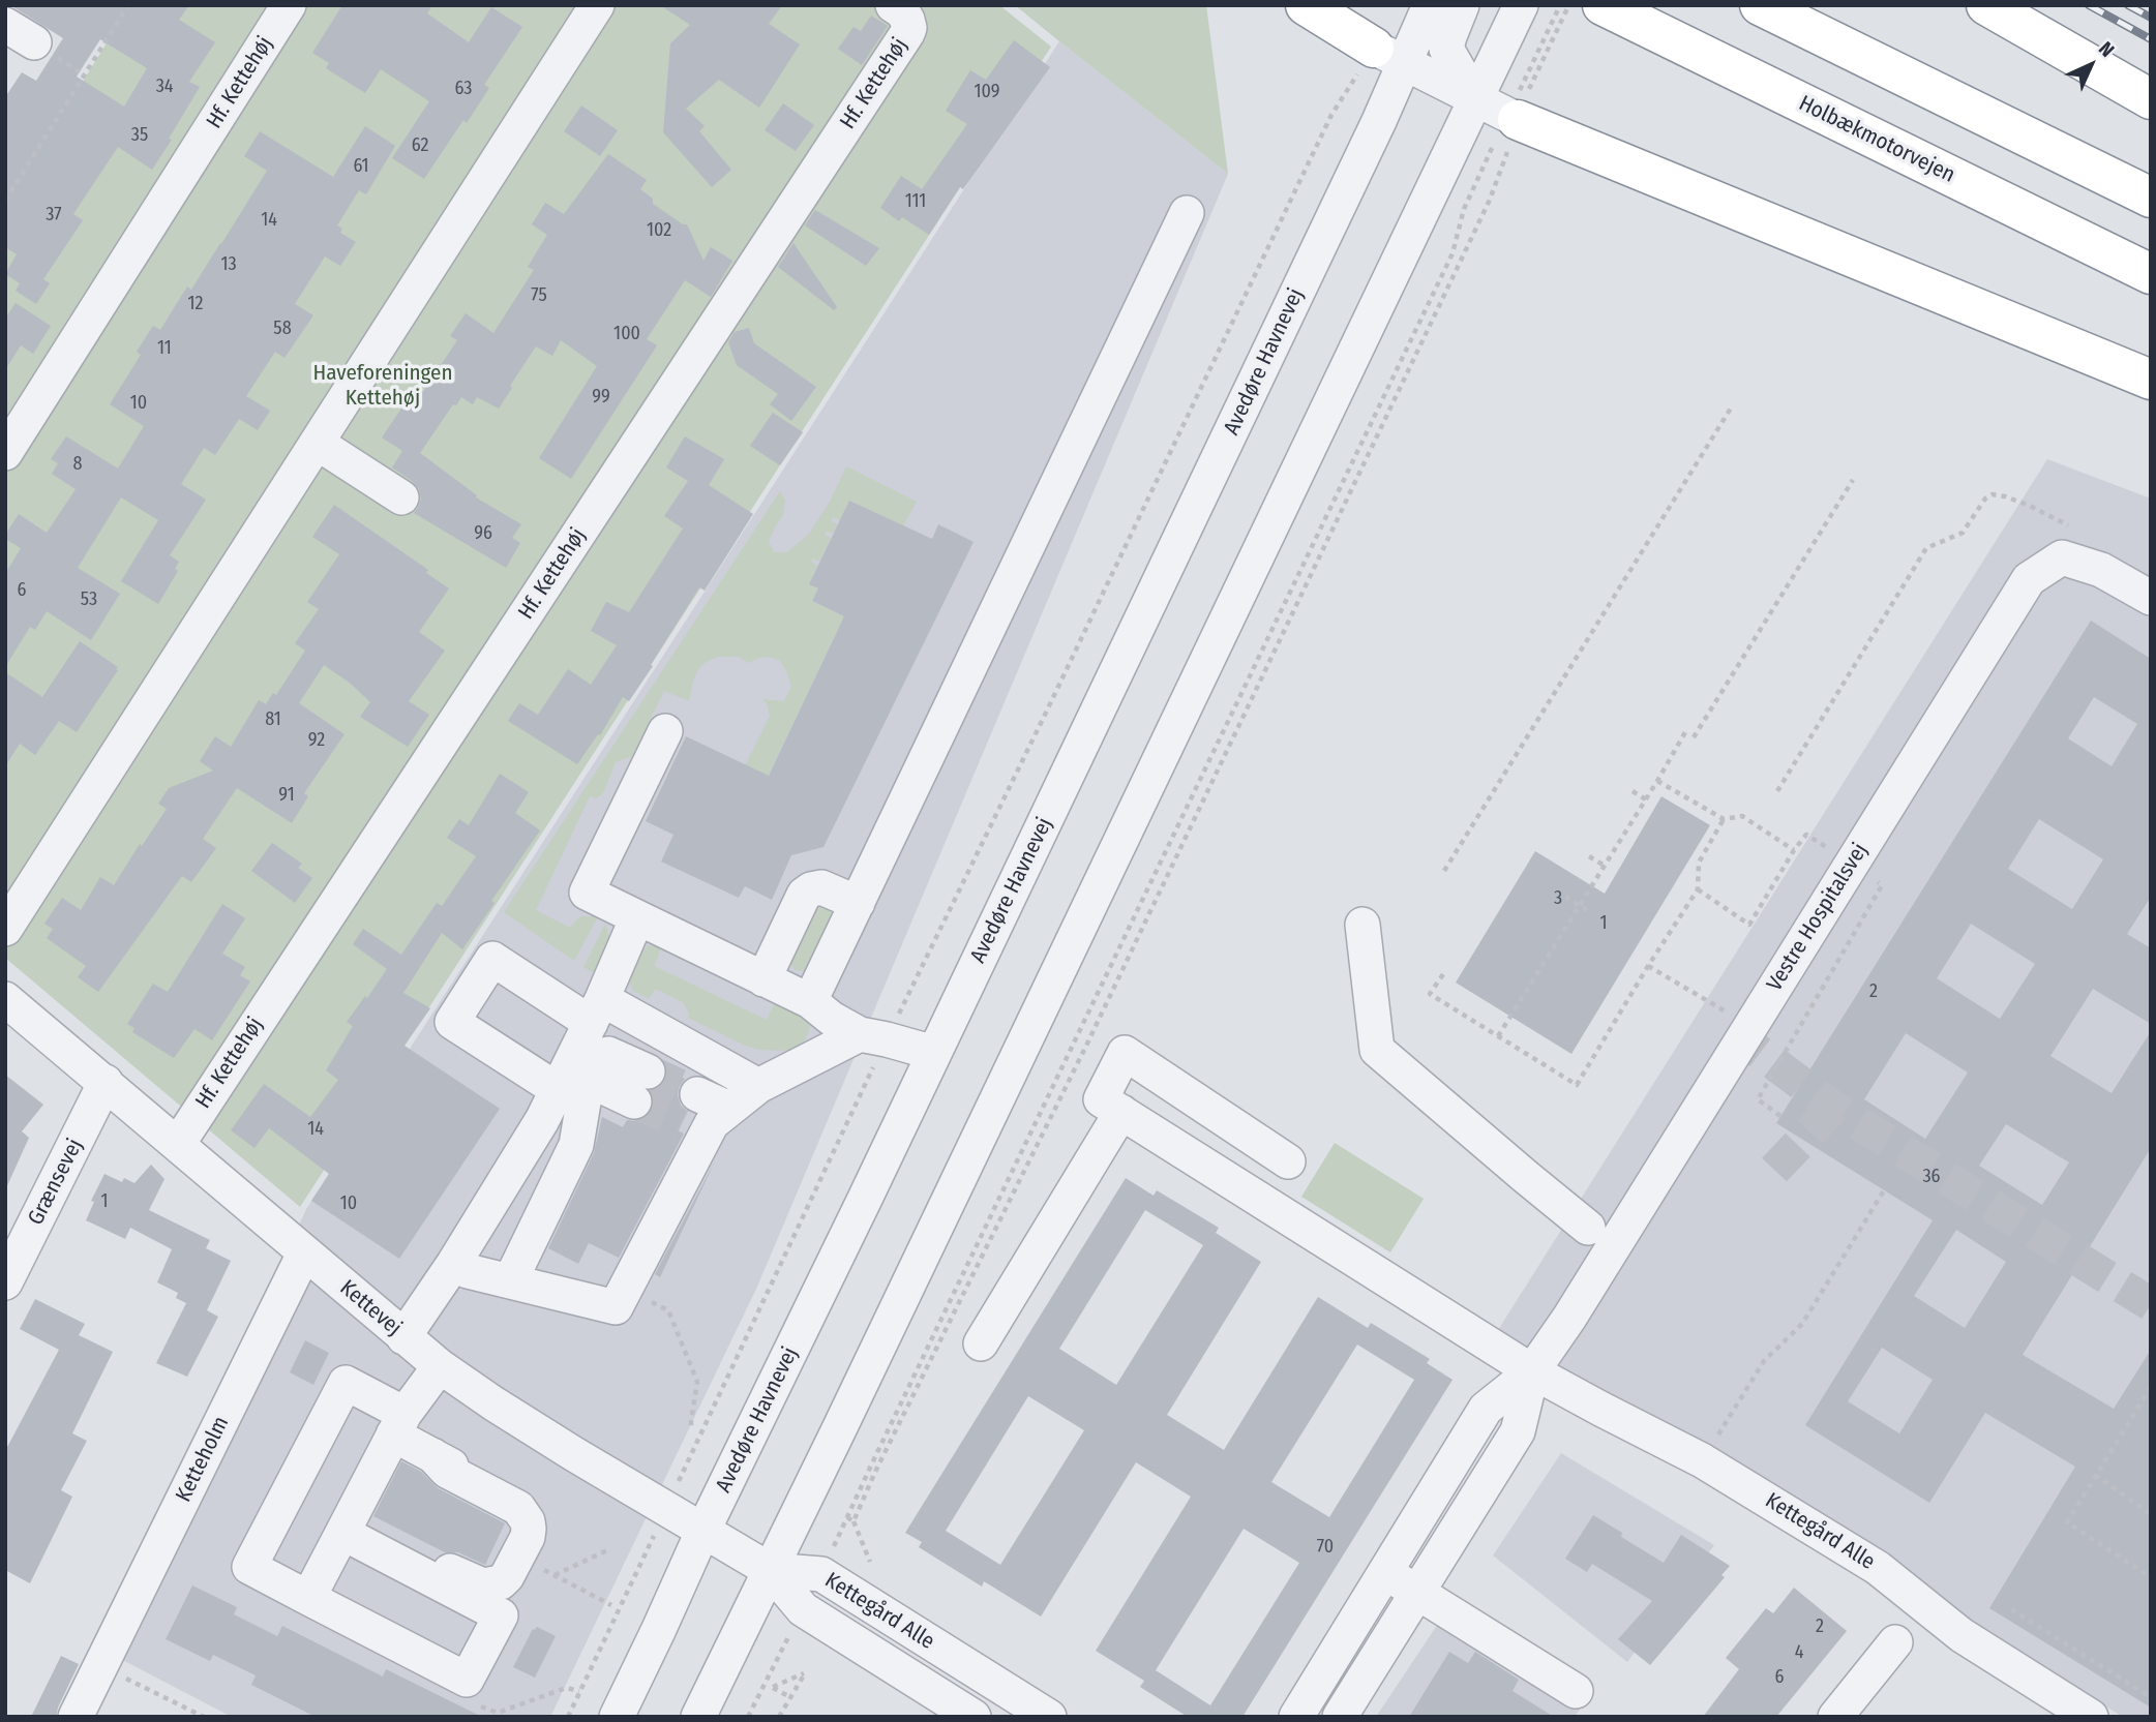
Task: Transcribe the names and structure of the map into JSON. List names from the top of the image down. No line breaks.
{"streets":{"highway":["Holbækmotorvejen"],"street":["Hf. Kettehøj","Avedøre Havnevej","Vestre Hospitalsvej","Grænsevej","Kettevej","Ketteholm","Kettegård Alle"]},"crossings":[["Hf. Kettehøj","Kettevej"],["Avedøre Havnevej","Kettevej"],["Vestre Hospitalsvej","Kettegård Alle"],["Grænsevej","Kettevej"],["Kettevej","Ketteholm"],["Kettevej","Kettegård Alle"]],"parks":["Haveforeningen Kettehøj"],"house_numbers":["34","63","109","35","62","61","111","37","14","102","13","75","12","58","100","11","99","10","8","96","6","53","81","92","91","3","1","2","14","36","1","10","70","2","4","6"],"north":"top right"}
